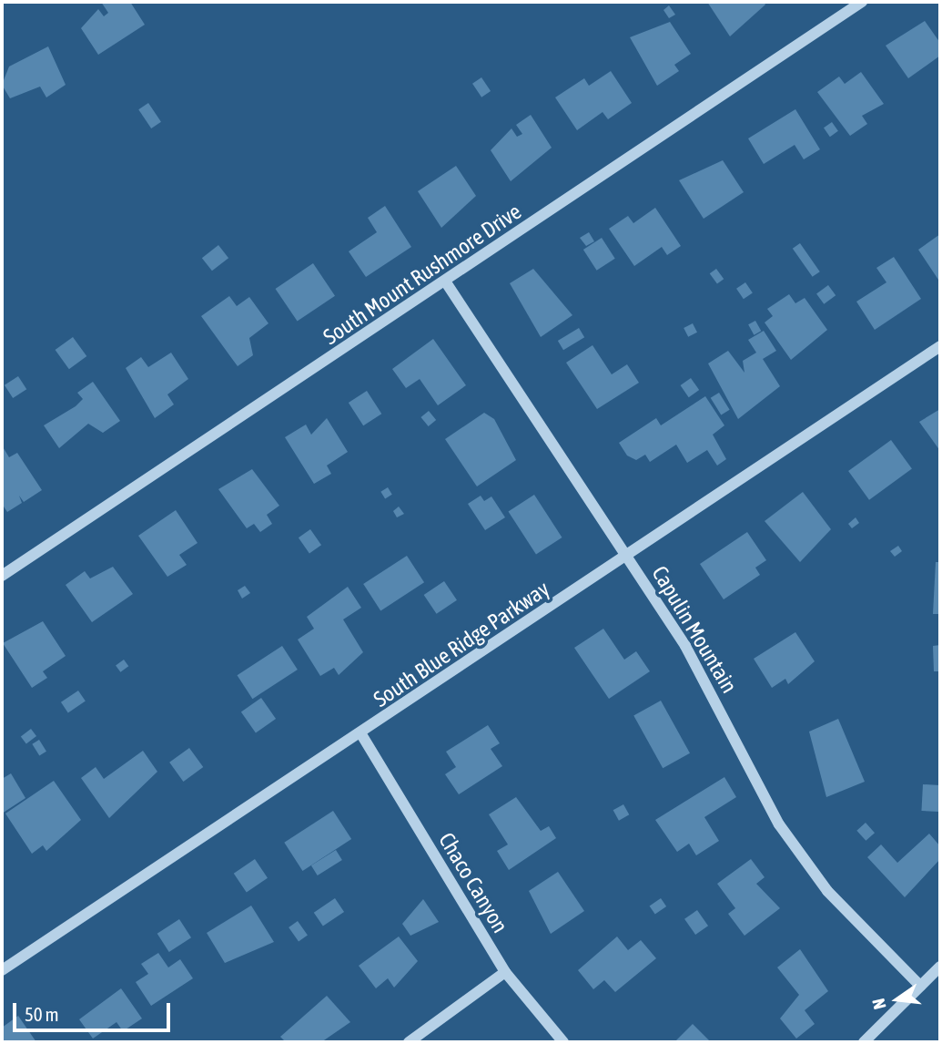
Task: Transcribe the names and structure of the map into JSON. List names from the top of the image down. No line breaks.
{"streets":{"street":["South Mount Rushmore Drive","Capulin Mountain","South Blue Ridge Parkway","Chaco Canyon"]},"crossings":[["South Mount Rushmore Drive","Capulin Mountain"],["Capulin Mountain","South Blue Ridge Parkway"],["South Blue Ridge Parkway","Chaco Canyon"]],"scale_bar":"50 m","north":"left"}
